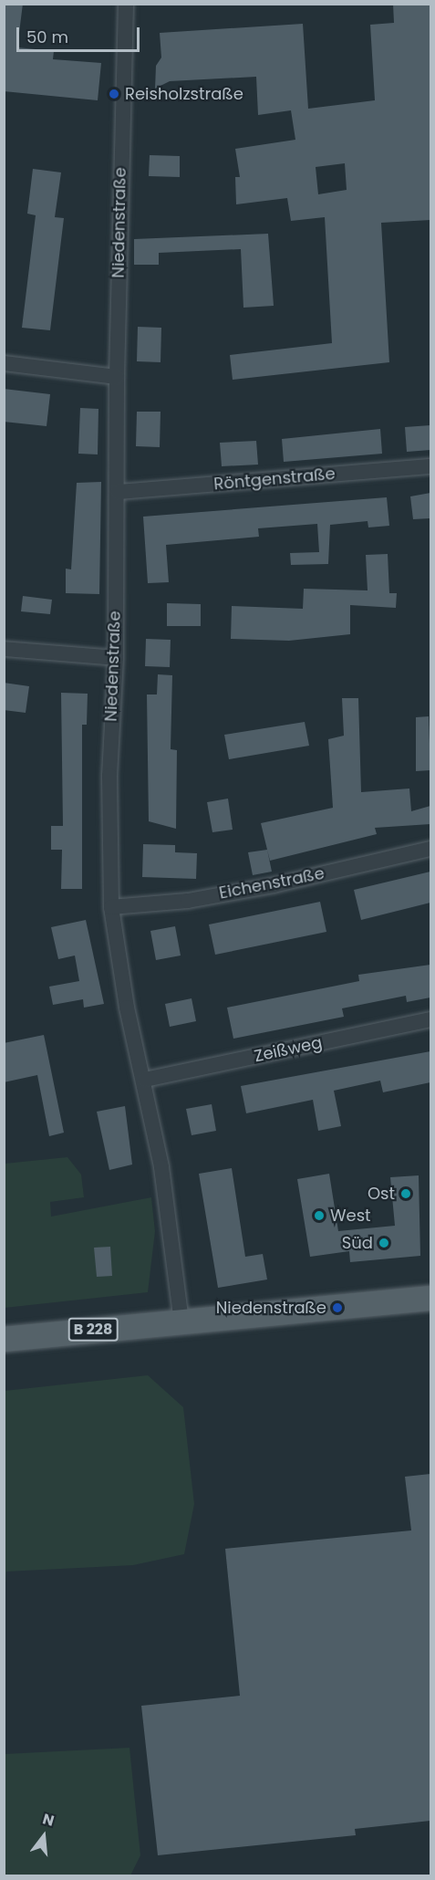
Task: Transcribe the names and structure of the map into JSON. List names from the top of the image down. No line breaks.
{"streets":{"main road":["B 228"],"street":["Niedenstraße","Röntgenstraße","Eichenstraße","Zeißweg"]},"crossings":[["Niedenstraße","Röntgenstraße"],["Niedenstraße","Eichenstraße"],["Niedenstraße","Zeißweg"],["Niedenstraße","B 228"]],"places":["Reisholzstraße","Ost","West","Süd","Niedenstraße"],"scale_bar":"50 m","north":"top"}
